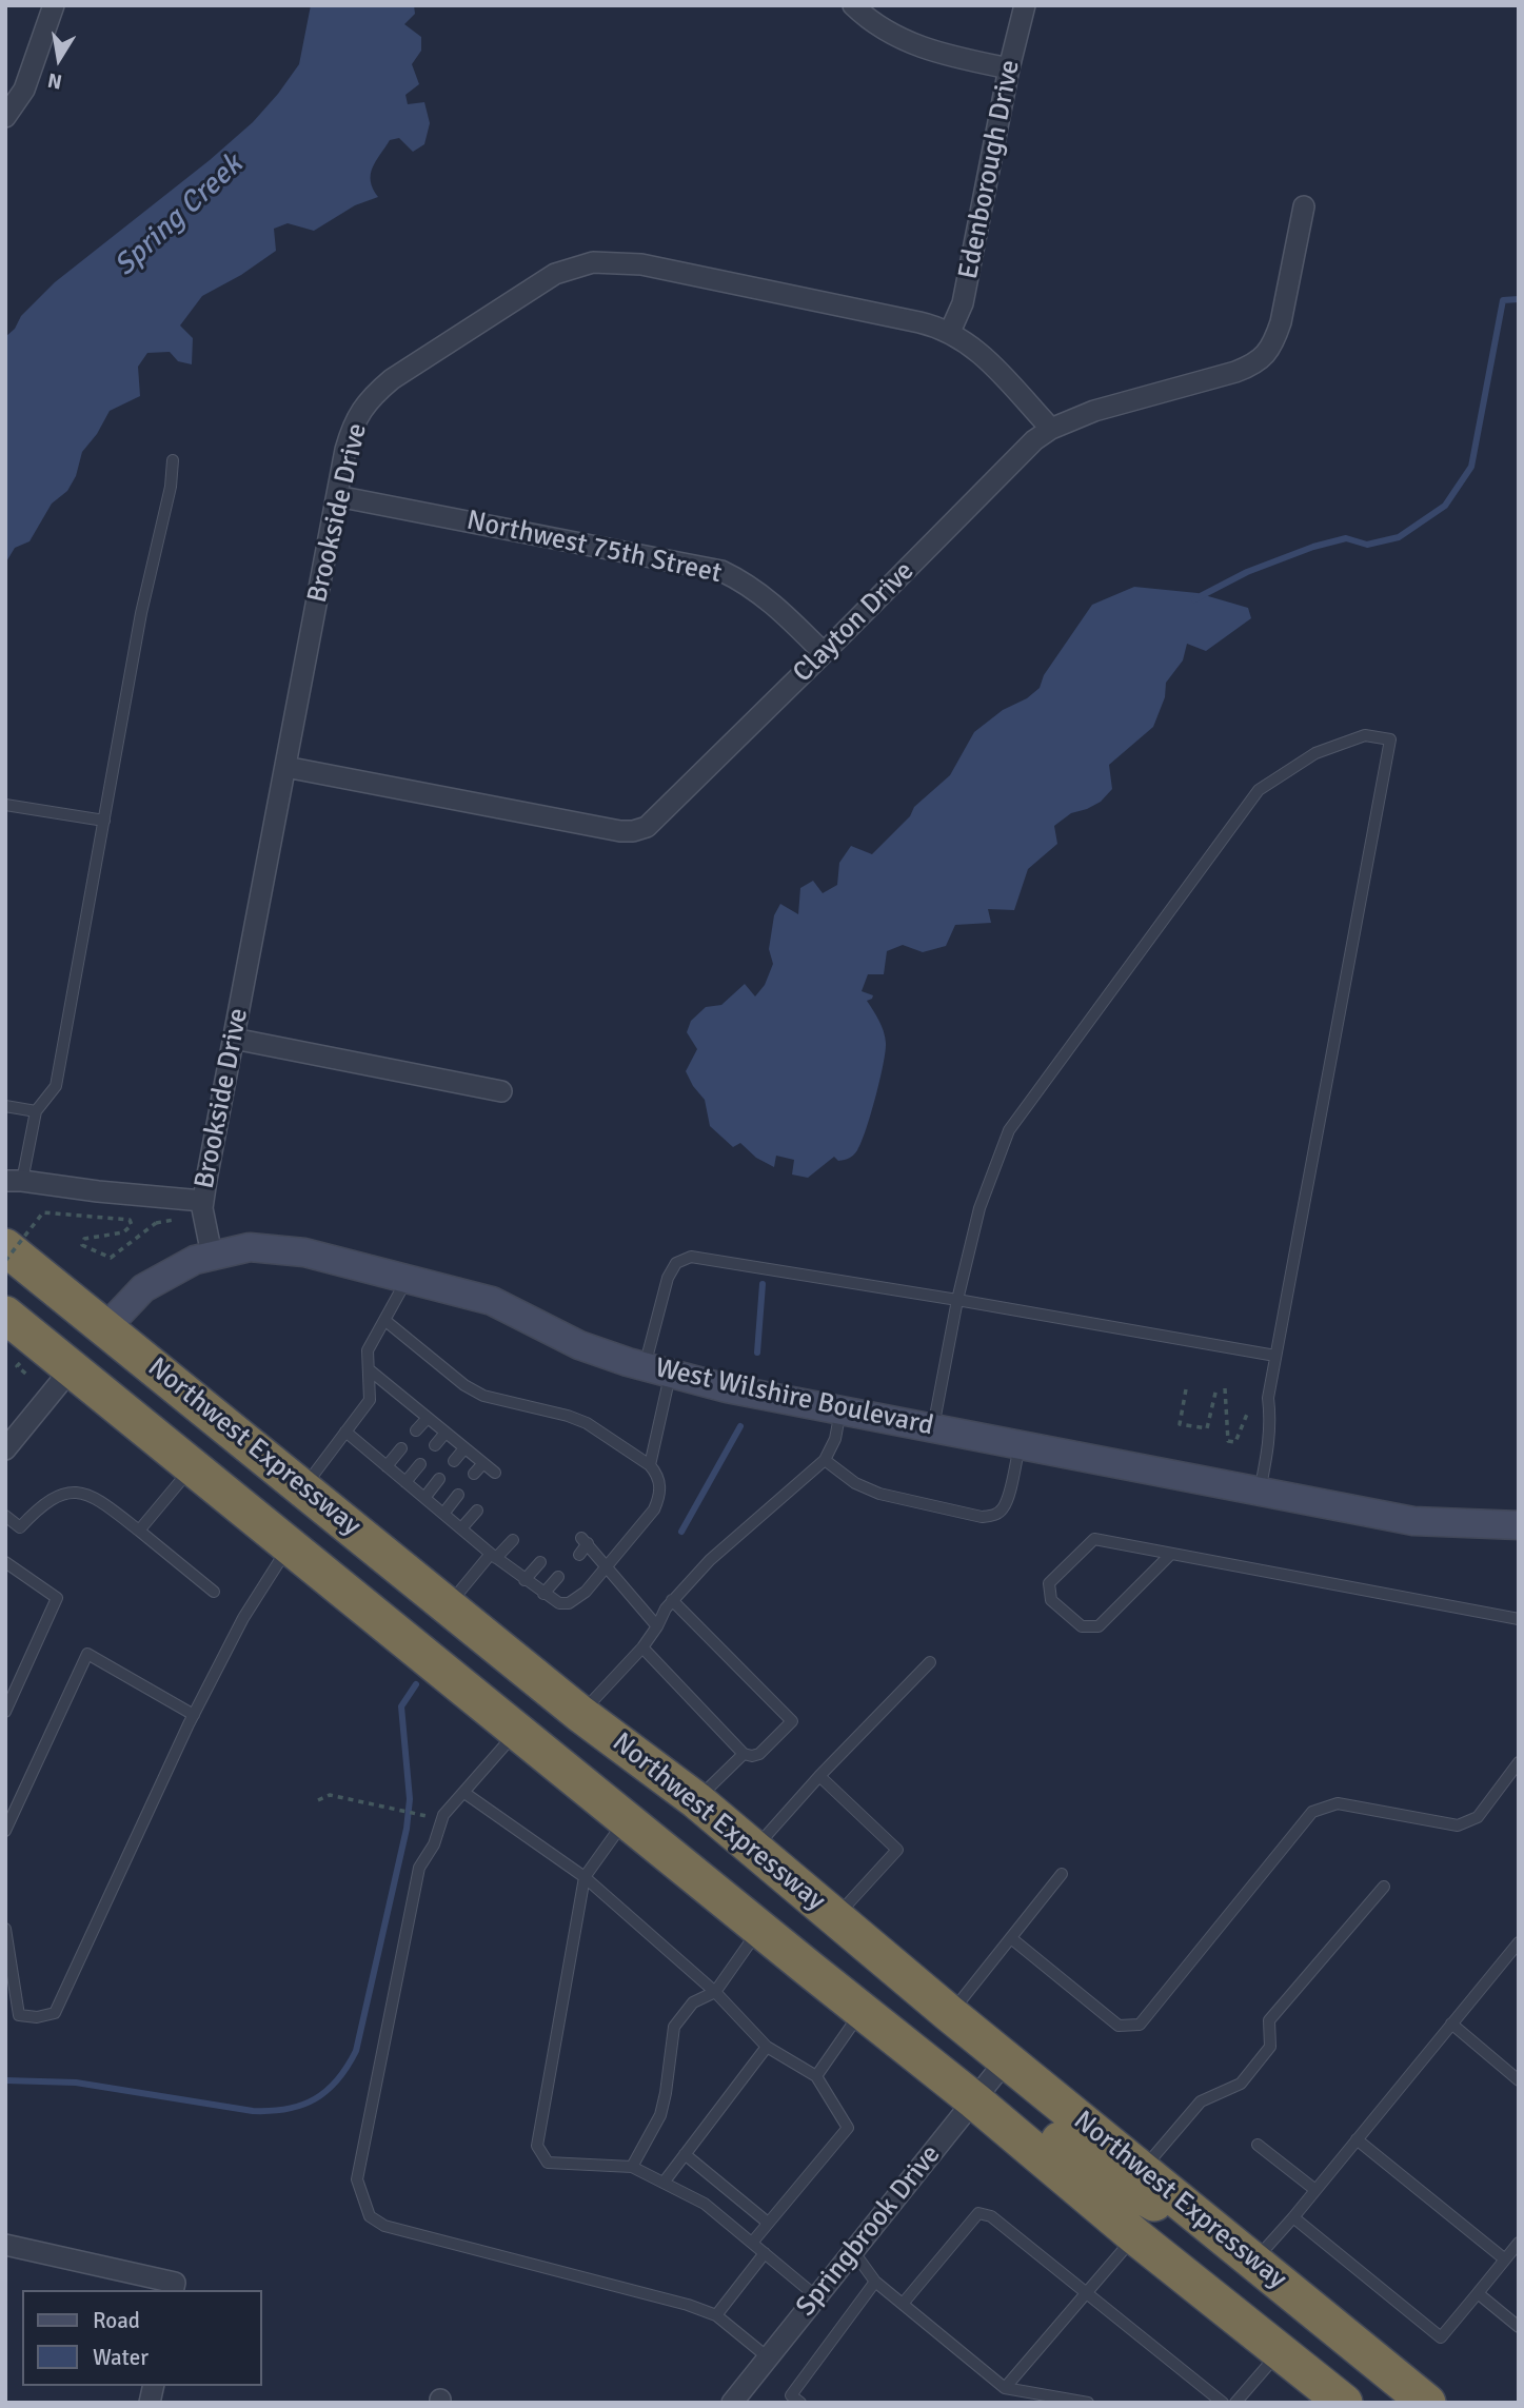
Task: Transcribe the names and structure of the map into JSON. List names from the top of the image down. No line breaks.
{"streets":{"highway":["Northwest Expressway"],"main road":["West Wilshire Boulevard"],"street":["Edenborough Drive","Brookside Drive","Northwest 75th Street","Clayton Drive","Springbrook Drive"]},"crossings":[["Edenborough Drive","Brookside Drive"],["Brookside Drive","Northwest 75th Street"],["Brookside Drive","Clayton Drive"],["Brookside Drive","West Wilshire Boulevard"],["Northwest 75th Street","Clayton Drive"],["West Wilshire Boulevard","Northwest Expressway"],["Northwest Expressway","Springbrook Drive"]],"water":["Spring Creek"],"legend":["Road","Water"],"north":"bottom"}
